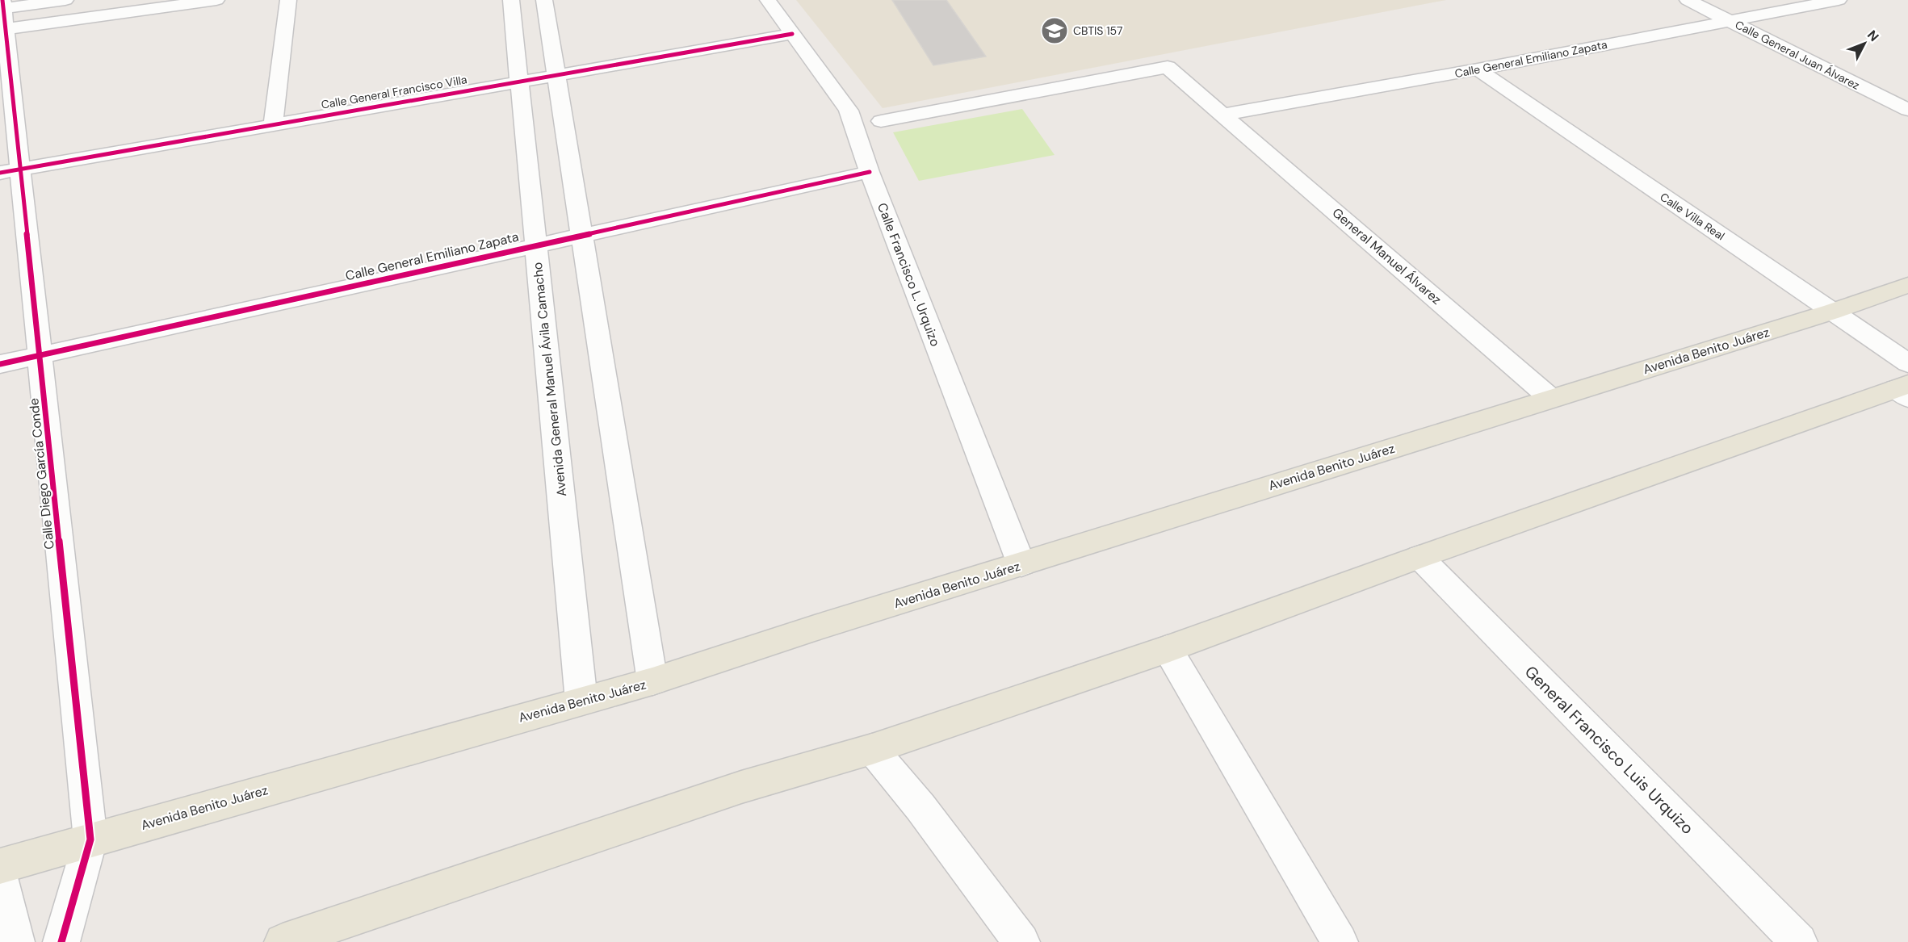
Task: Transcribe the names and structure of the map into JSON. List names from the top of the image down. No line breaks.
{"streets":{"main road":["Avenida Benito Juárez"],"street":["Calle General Juan Álvarez","Calle General Emiliano Zapata","Calle General Francisco Villa","Calle Villa Real","General Manuel Álvarez","Calle Francisco L. Urquizo","Avenida General Manuel Ávila Camacho","Calle Diego García Conde","General Francisco Luis Urquizo"]},"crossings":[["Calle General Juan Álvarez","Calle General Emiliano Zapata"],["Calle General Emiliano Zapata","Calle Villa Real"],["Calle General Emiliano Zapata","General Manuel Álvarez"],["Calle General Emiliano Zapata","Calle Francisco L. Urquizo"],["Calle General Emiliano Zapata","Avenida General Manuel Ávila Camacho"],["Calle General Emiliano Zapata","Calle Diego García Conde"],["Calle General Francisco Villa","Calle Francisco L. Urquizo"],["Calle General Francisco Villa","Avenida General Manuel Ávila Camacho"],["Calle General Francisco Villa","Calle Diego García Conde"],["Calle Villa Real","Avenida Benito Juárez"],["General Manuel Álvarez","Avenida Benito Juárez"],["Calle Francisco L. Urquizo","Avenida Benito Juárez"],["Avenida Benito Juárez","Avenida General Manuel Ávila Camacho"],["Avenida Benito Juárez","Calle Diego García Conde"]],"places":{"school or university":["CBTIS 157"]},"north":"top right"}
